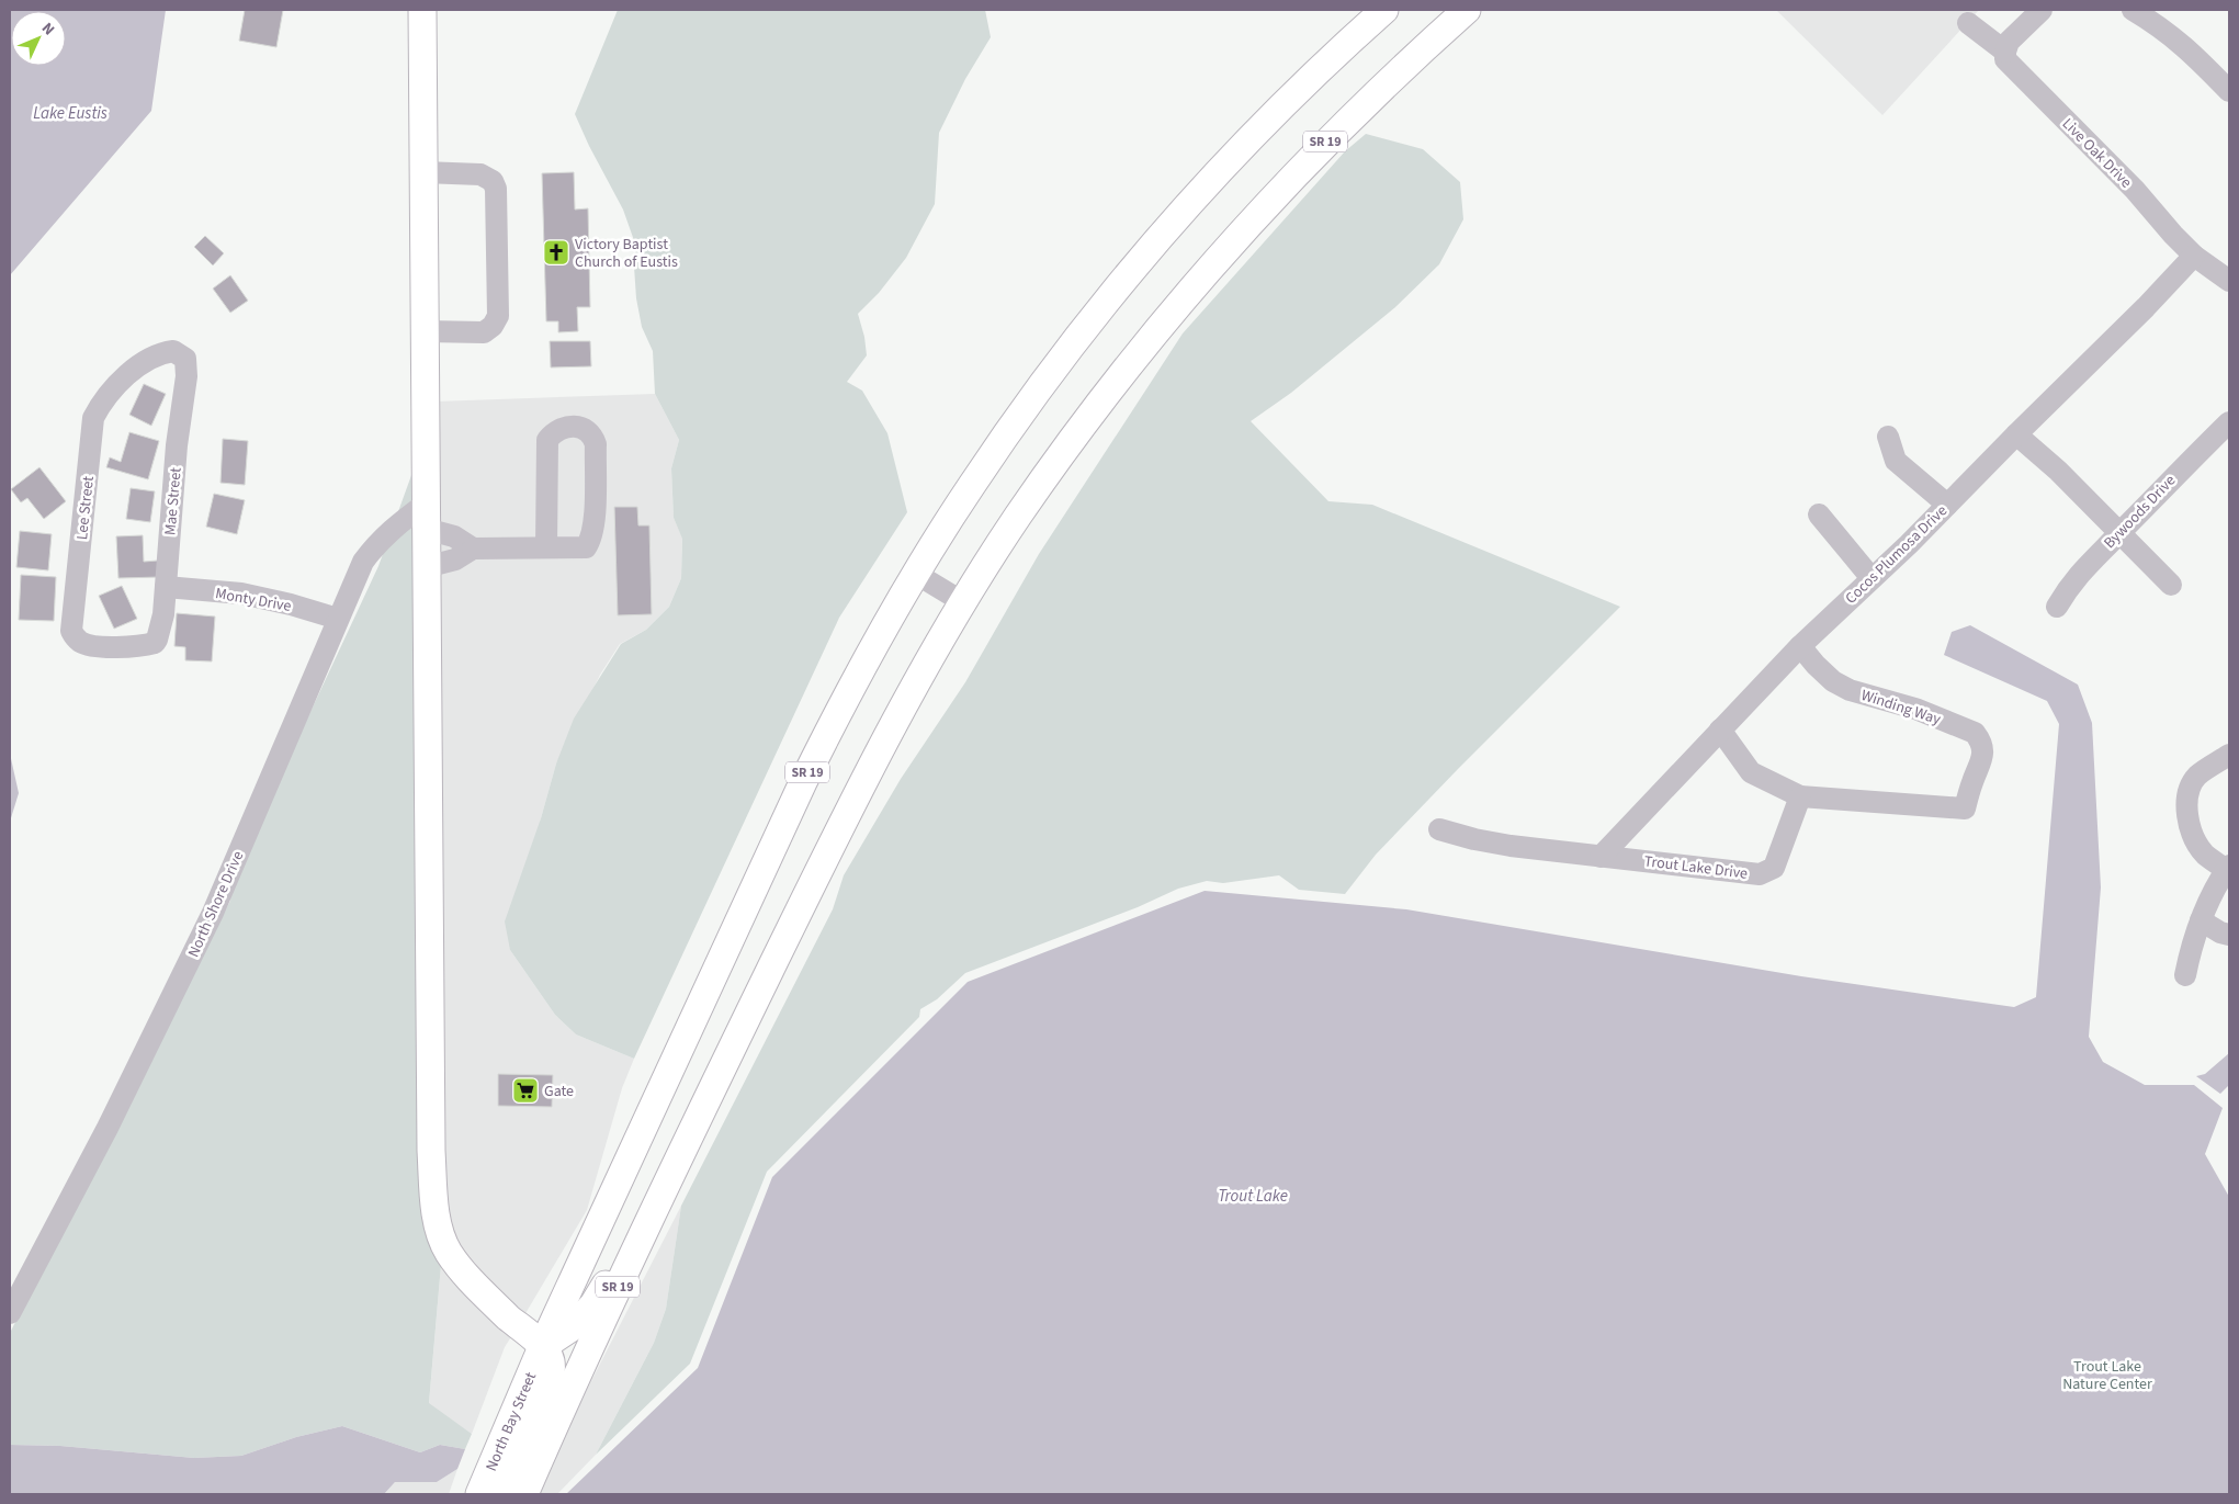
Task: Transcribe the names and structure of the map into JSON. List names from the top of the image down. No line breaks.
{"streets":{"main road":["SR 19","North Bay Street"],"street":["Live Oak Drive","Mae Street","Lee Street","Bywoods Drive","Cocos Plumosa Drive","Monty Drive","Winding Way","Trout Lake Drive","North Shore Drive"]},"crossings":[["SR 19","North Bay Street"],["Live Oak Drive","Cocos Plumosa Drive"],["Mae Street","Lee Street"],["Mae Street","Monty Drive"],["Cocos Plumosa Drive","Winding Way"],["Cocos Plumosa Drive","Trout Lake Drive"],["Monty Drive","North Shore Drive"],["Winding Way","Trout Lake Drive"]],"water":["Lake Eustis","Trout Lake"],"parks":["Trout Lake Nature Center"],"places":{"church":["Victory Baptist Church of Eustis"],"supermarket":["Gate"]},"north":"top right"}
